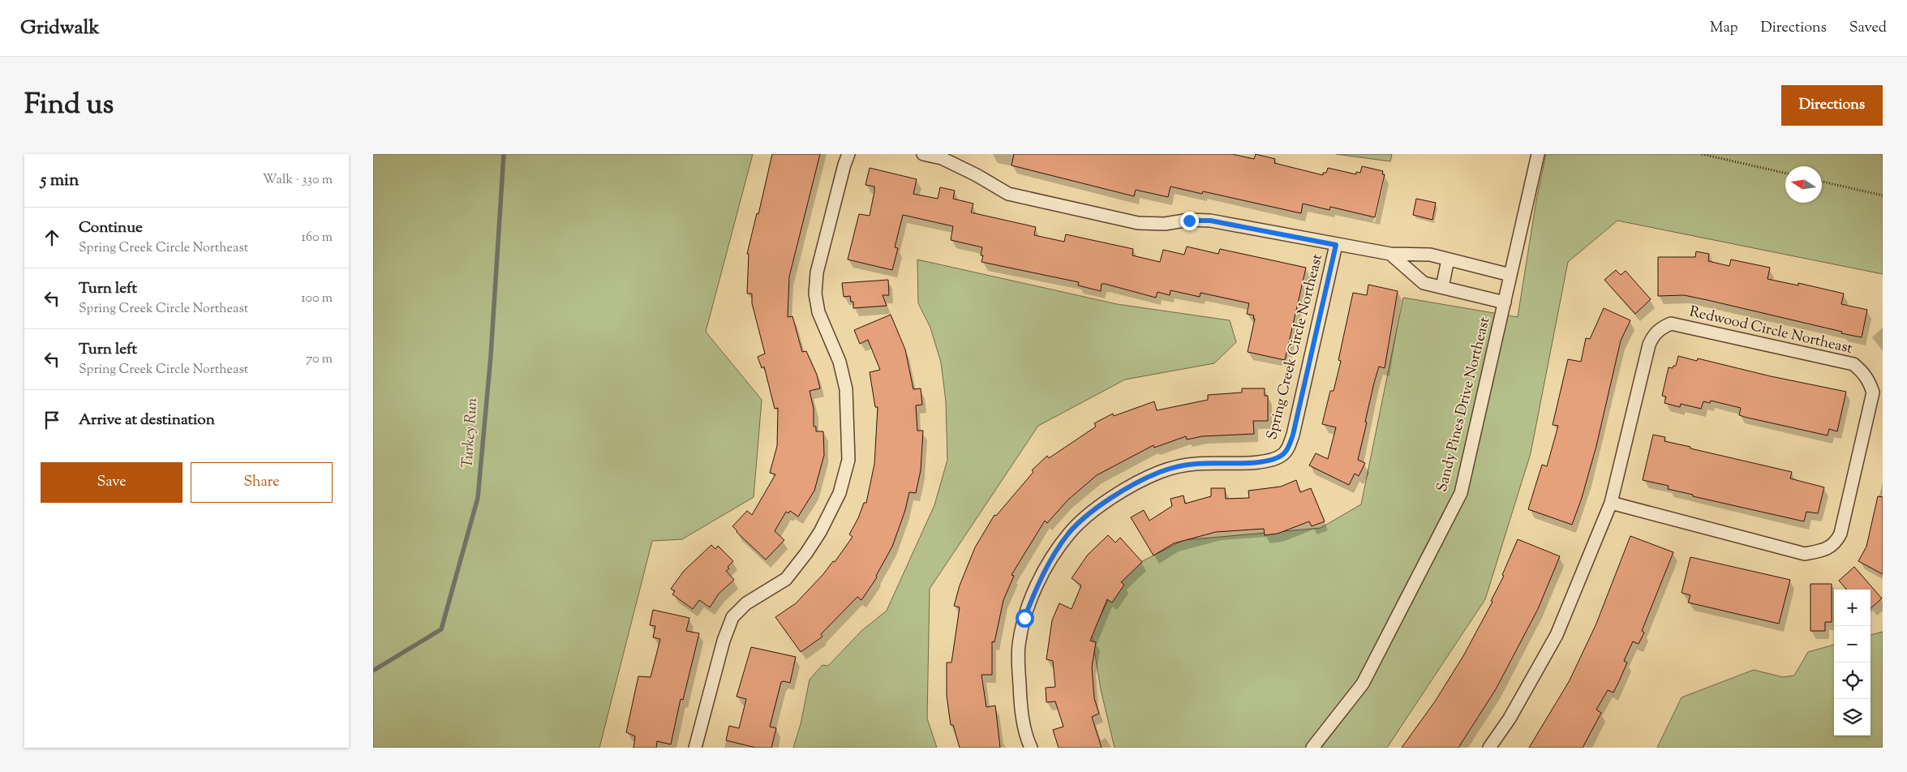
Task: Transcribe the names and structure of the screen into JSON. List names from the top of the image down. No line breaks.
{"streets":{"street":["Redwood Circle Northeast","Spring Creek Circle Northeast","Sandy Pines Drive Northeast"]},"crossings":[["Spring Creek Circle Northeast","Sandy Pines Drive Northeast"]],"water":["Turkey Run"],"north":"left","page":{"header":"Gridwalk","nav":["Map","Directions","Saved"],"title":"Find us","buttons":["Directions",["Save","Share"]],"heading":["5 min","Walk · 330 m"],"list":[["Continue","Spring Creek Circle Northeast","160 m"],["Turn left","Spring Creek Circle Northeast","100 m"],["Turn left","Spring Creek Circle Northeast","70 m"],"Arrive at destination"],"map_buttons":["+","−"]}}
